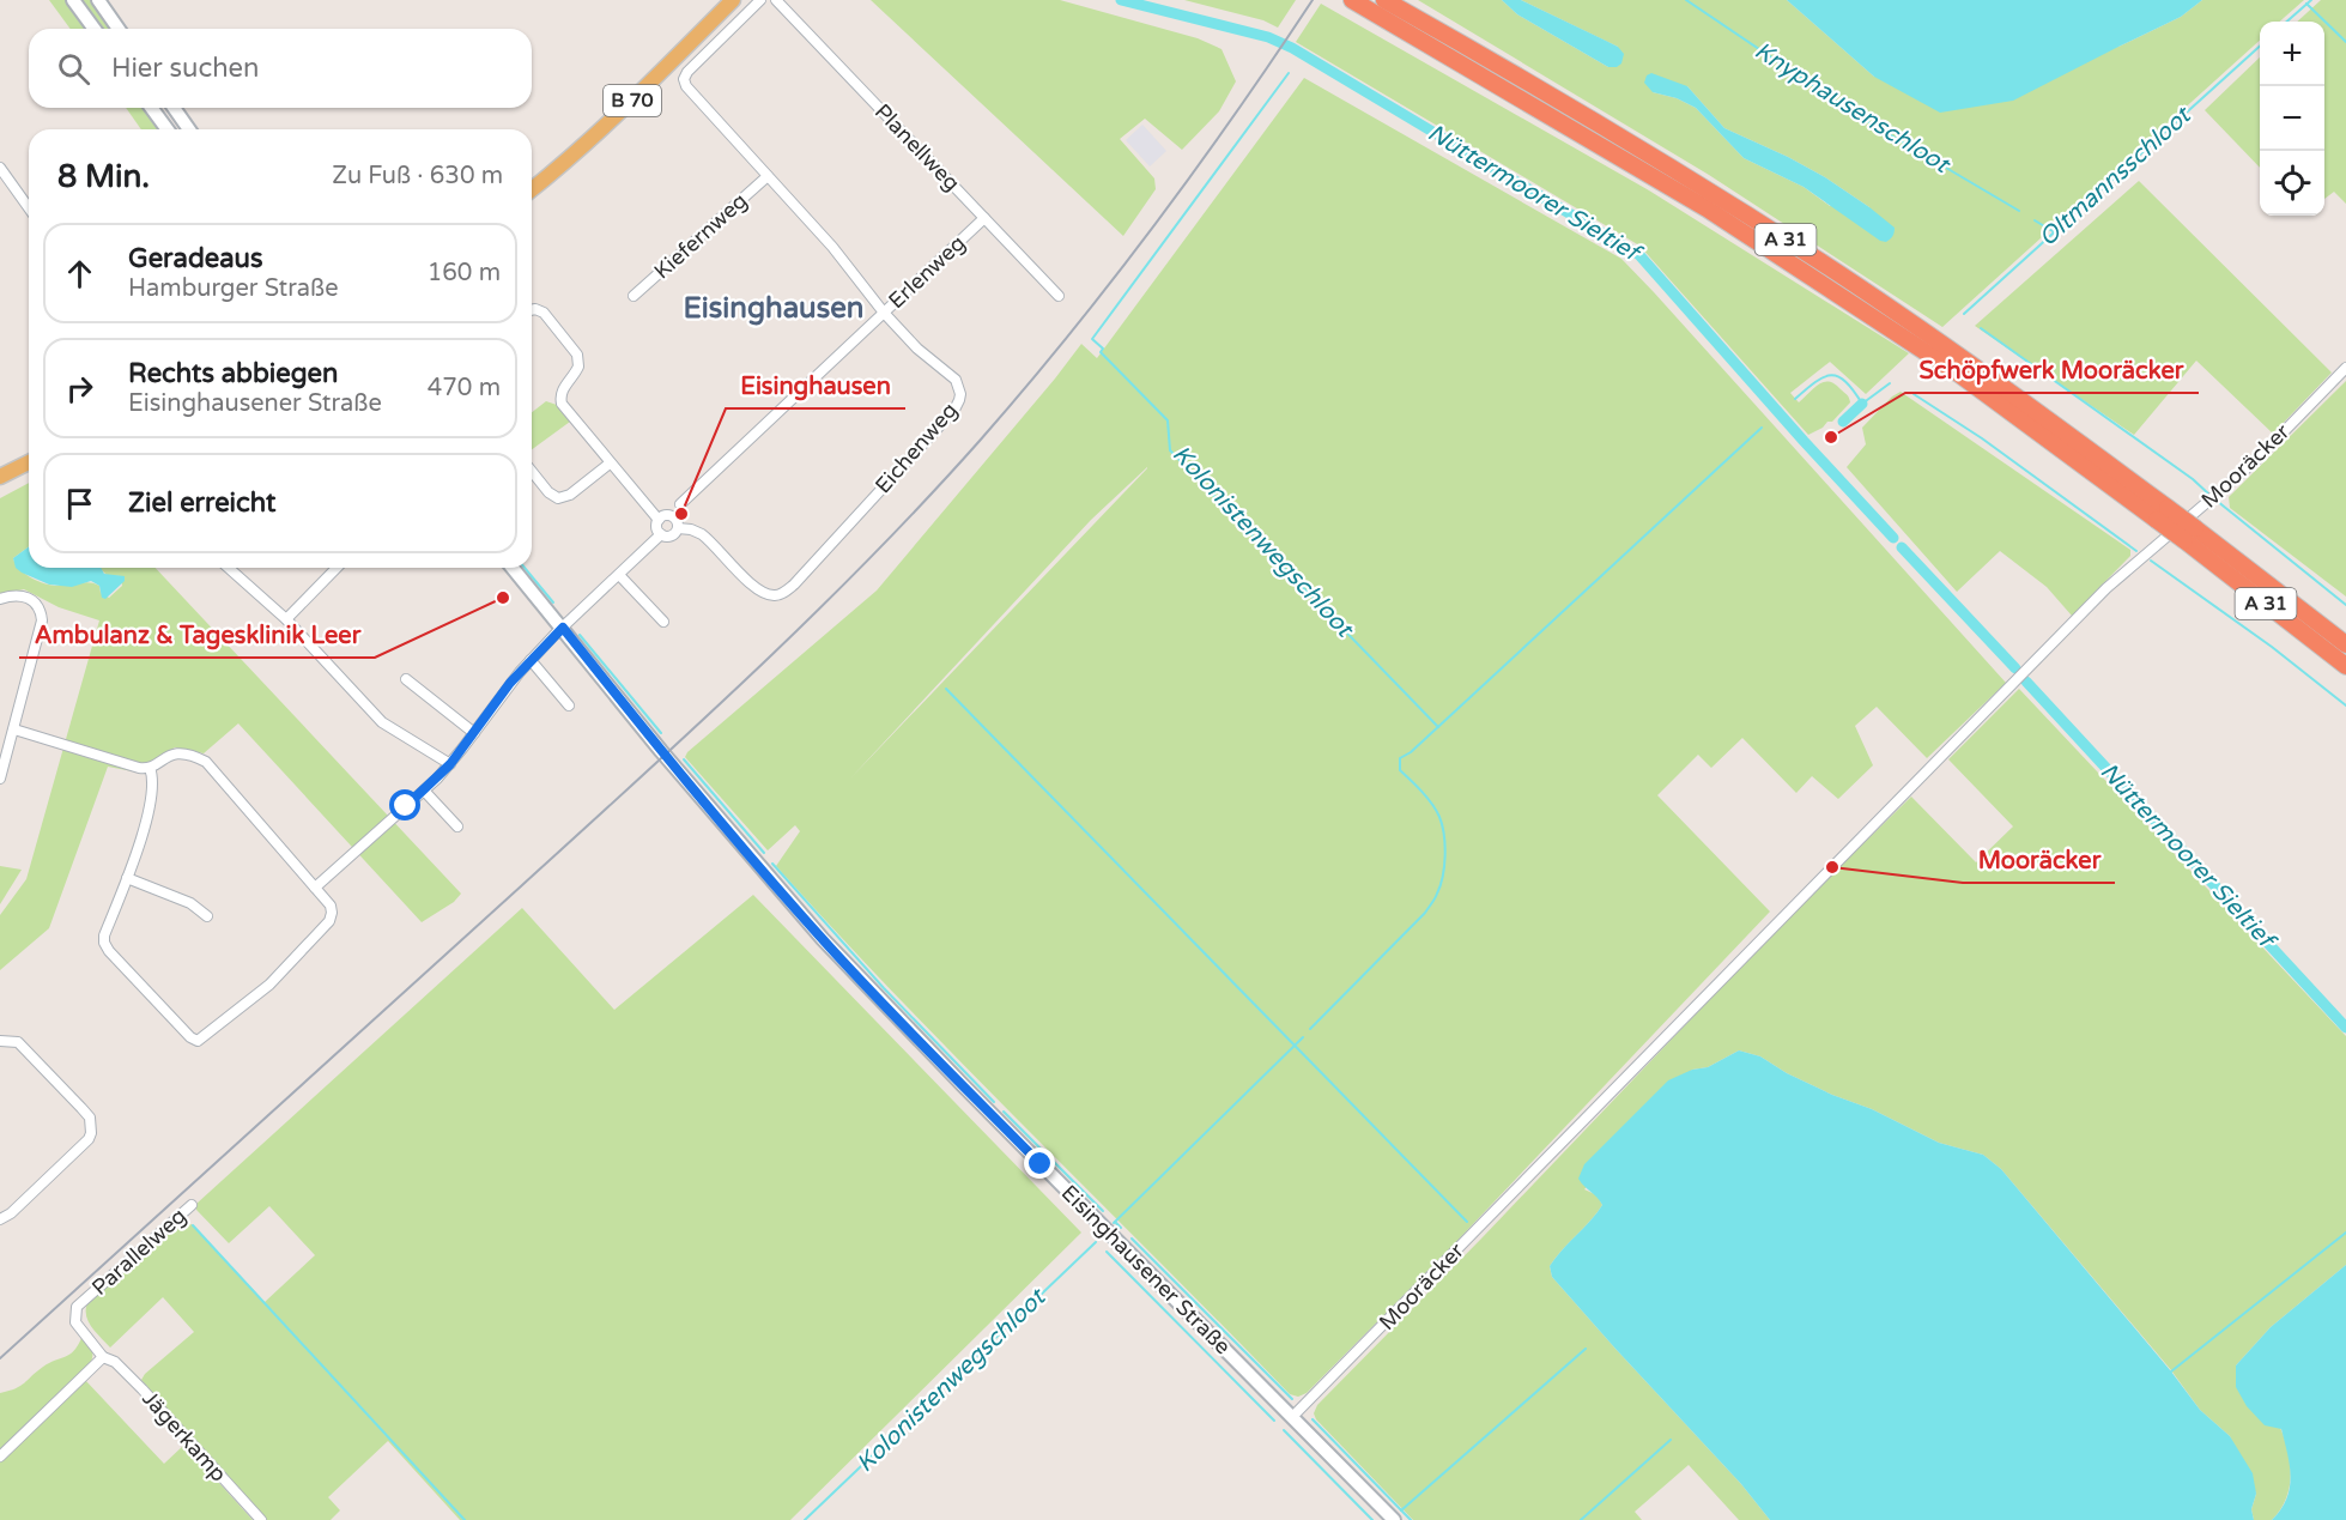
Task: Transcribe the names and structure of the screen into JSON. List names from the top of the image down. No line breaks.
{"streets":{"highway":["A 31"],"main road":["B 70"],"street":["Planellweg","Kiefernweg","Erlenweg","Eichenweg","Mooräcker","Parallelweg","Eisinghausener Straße","Jägerkamp"]},"crossings":[["Planellweg","Erlenweg"],["Kiefernweg","Eichenweg"],["Erlenweg","Eichenweg"],["Mooräcker","Eisinghausener Straße"],["Parallelweg","Jägerkamp"]],"districts":["Eisinghausen"],"water":["Knyphausenschloot","Oltmannsschloot","Nüttermoorer Sieltief","Kolonistenwegschloot"],"places":["Schöpfwerk Mooräcker","Eisinghausen","Ambulanz & Tagesklinik Leer","Mooräcker"],"page":{"map_buttons":["+","−"],"search":"Hier suchen","heading":["8 Min.","Zu Fuß · 630 m"],"list":[["Geradeaus","Hamburger Straße","160 m"],["Rechts abbiegen","Eisinghausener Straße","470 m"],"Ziel erreicht"]}}
